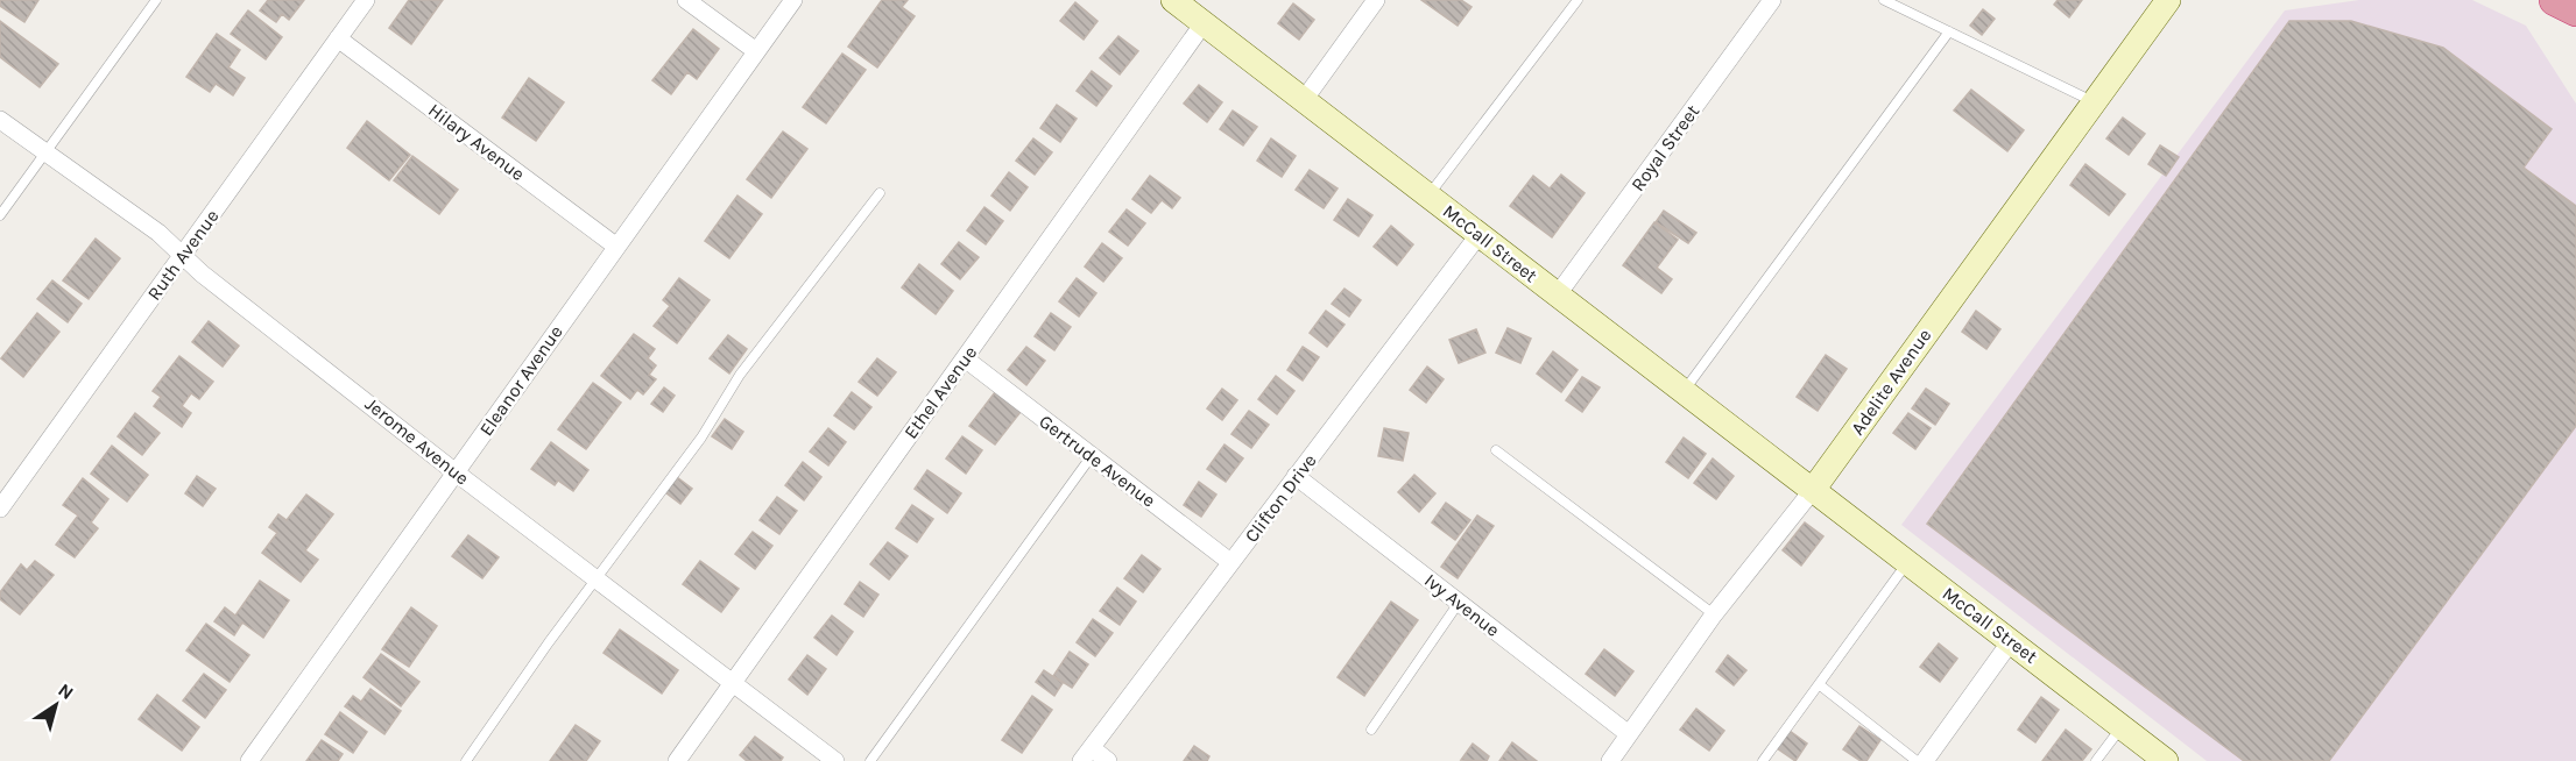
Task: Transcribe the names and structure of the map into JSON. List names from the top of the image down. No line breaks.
{"streets":{"street":["Hilary Avenue","Royal Street","McCall Street","Ruth Avenue","Eleanor Avenue","Adelite Avenue","Ethel Avenue","Jerome Avenue","Gertrude Avenue","Clifton Drive","Ivy Avenue"]},"crossings":[["Hilary Avenue","Ruth Avenue"],["Hilary Avenue","Eleanor Avenue"],["Royal Street","McCall Street"],["McCall Street","Adelite Avenue"],["McCall Street","Ethel Avenue"],["McCall Street","Clifton Drive"],["Ruth Avenue","Jerome Avenue"],["Eleanor Avenue","Jerome Avenue"],["Adelite Avenue","Ivy Avenue"],["Ethel Avenue","Jerome Avenue"],["Ethel Avenue","Gertrude Avenue"],["Gertrude Avenue","Clifton Drive"],["Clifton Drive","Ivy Avenue"]],"north":"top right"}
